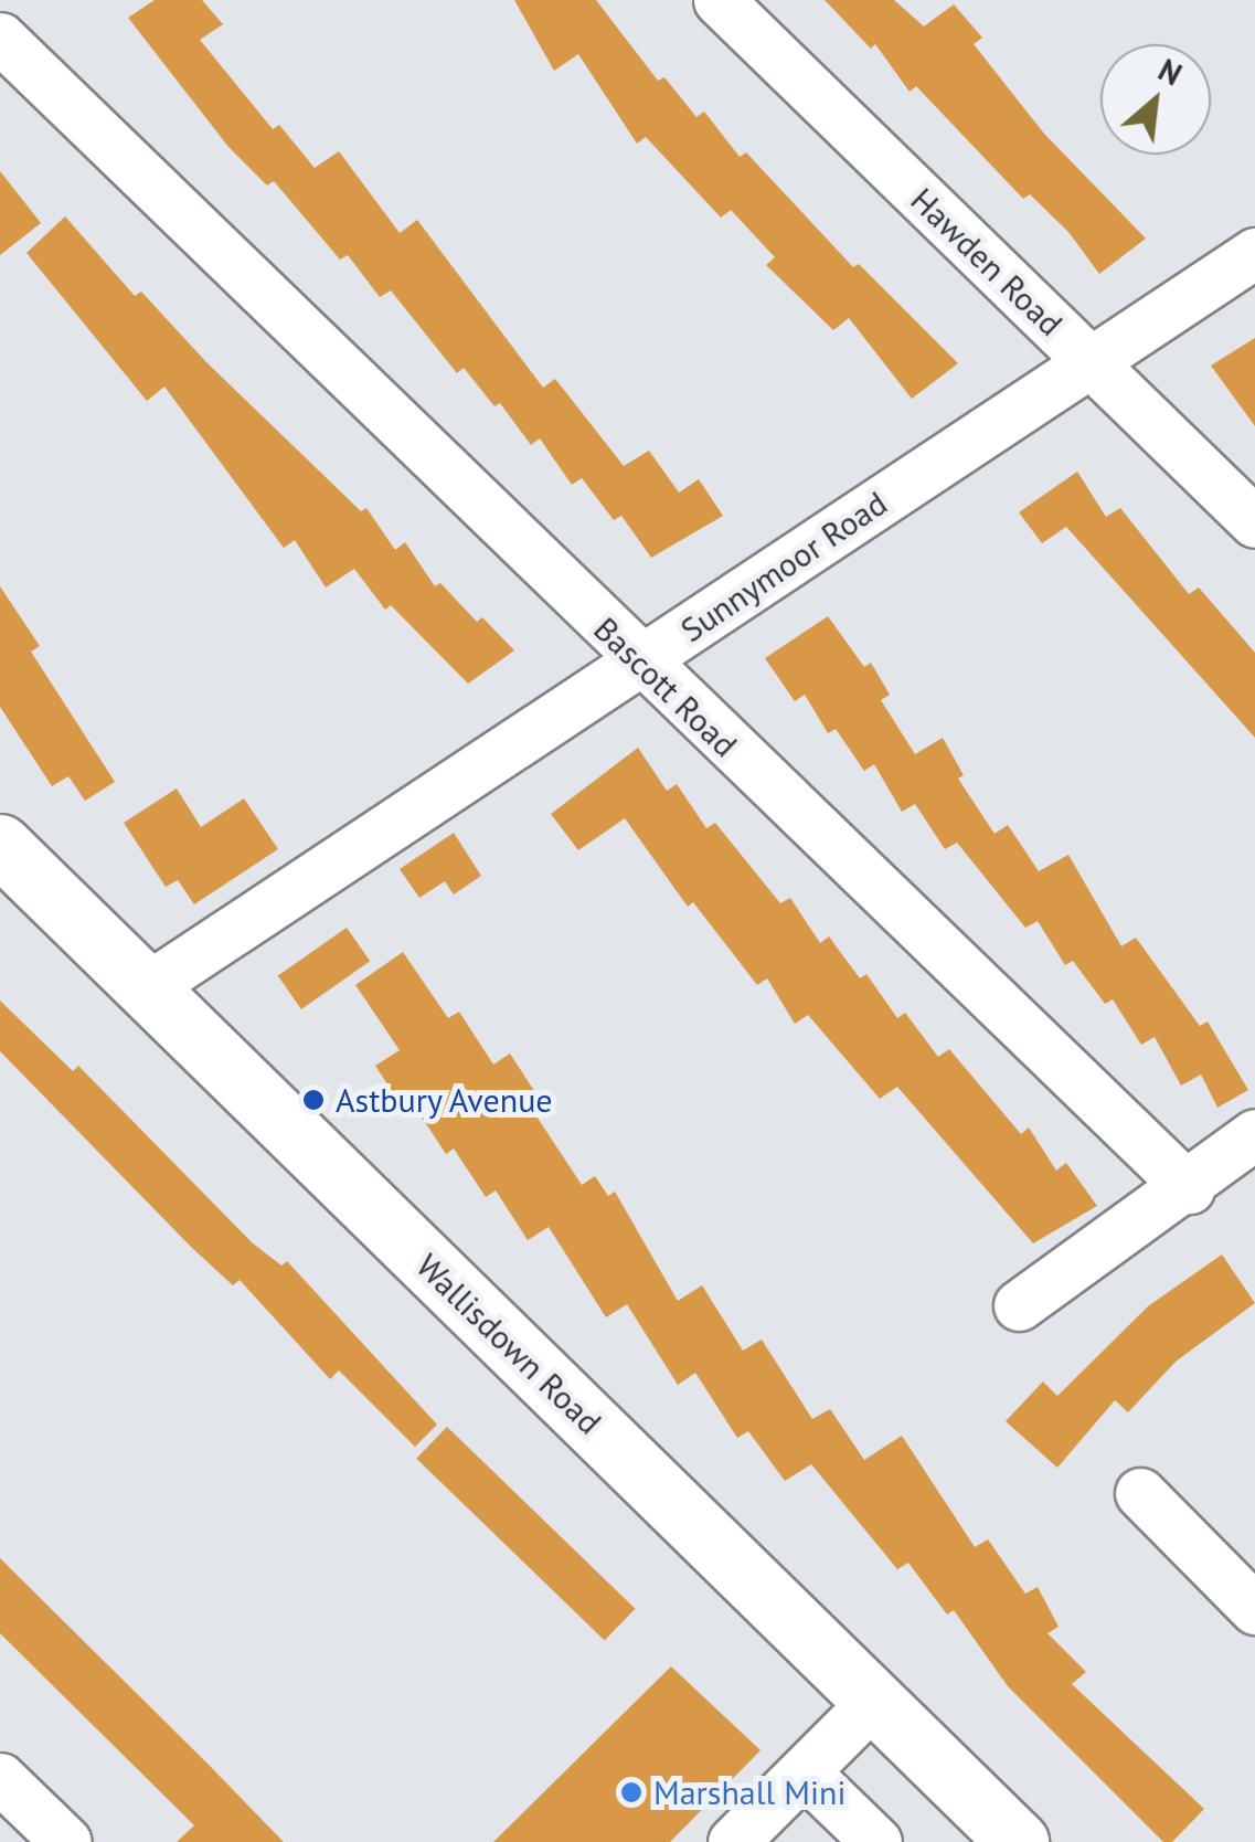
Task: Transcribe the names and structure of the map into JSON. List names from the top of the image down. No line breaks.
{"streets":{"main road":["Wallisdown Road"],"street":["Hawden Road","Sunnymoor Road","Bascott Road"]},"crossings":[["Hawden Road","Sunnymoor Road"],["Sunnymoor Road","Bascott Road"],["Sunnymoor Road","Wallisdown Road"]],"places":["Astbury Avenue","Marshall Mini"],"north":"top right"}
